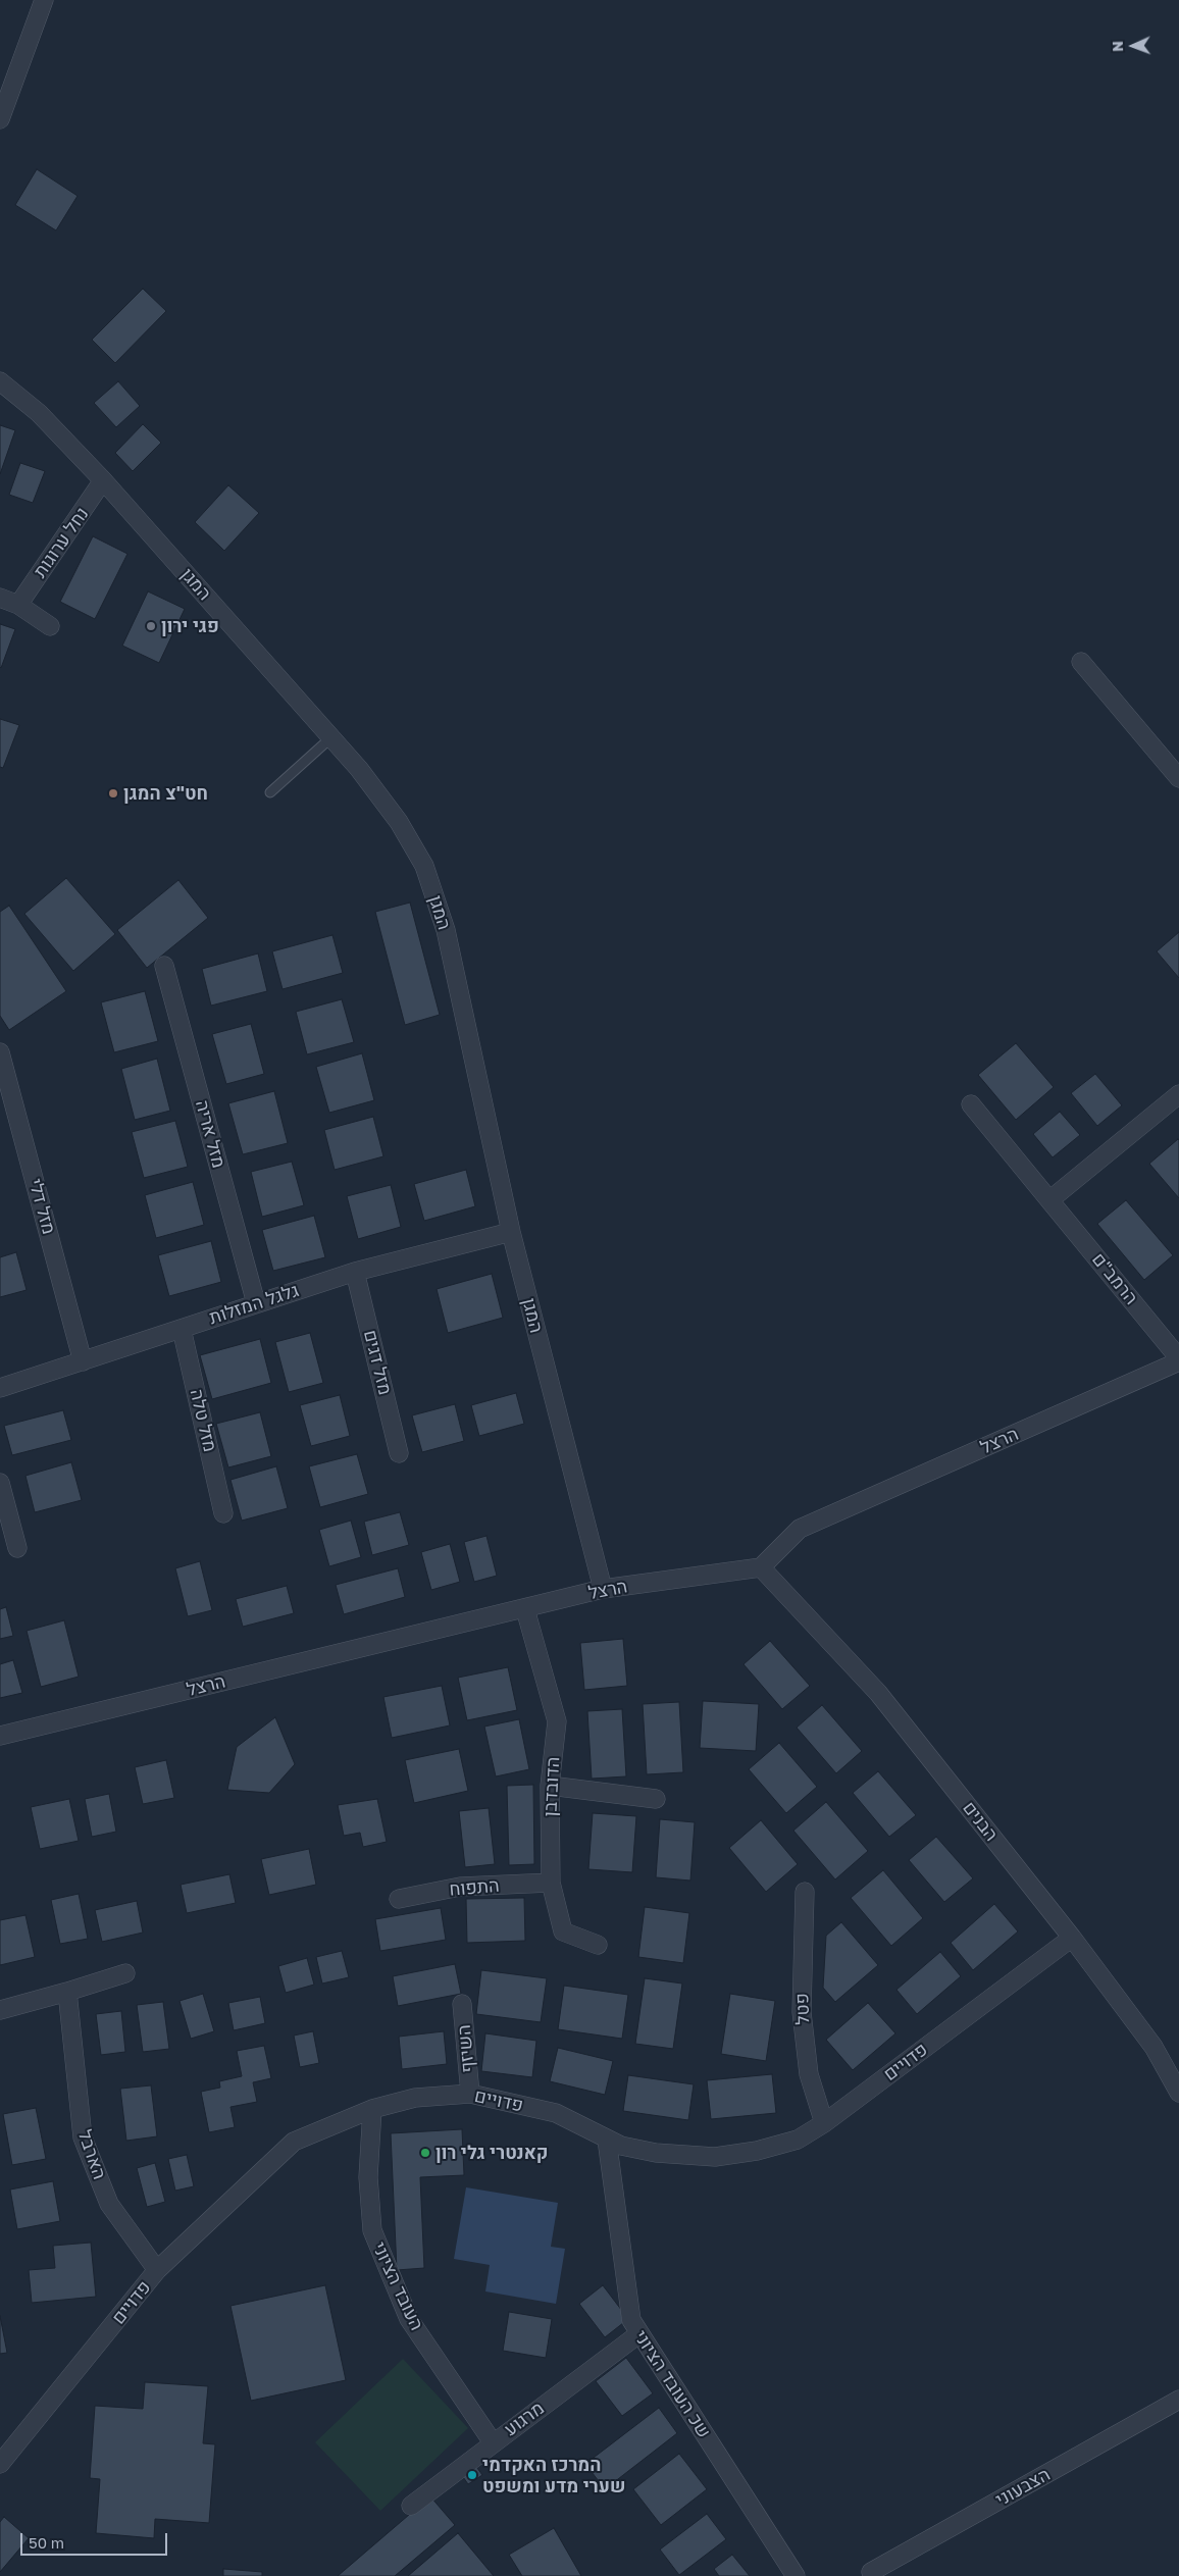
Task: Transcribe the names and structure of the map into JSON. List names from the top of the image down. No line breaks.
{"streets":{"street":["נחל ערוגות","המגן","מזל אריה","מזל דלי","הרמב\"ם","גלגל המזלות","מזל דגים","מזל טלה","הרצל","הדובדבן","הבנים","התפוח","פטל","השיזף","פדויים","הארבל","העובד הציוני","שכ העובד הציוני","מרגוע","הצבעוני"]},"crossings":[["נחל ערוגות","המגן"],["המגן","גלגל המזלות"],["המגן","הרצל"],["מזל אריה","גלגל המזלות"],["מזל דלי","גלגל המזלות"],["הרמב\"ם","הרצל"],["גלגל המזלות","מזל דגים"],["גלגל המזלות","מזל טלה"],["הרצל","הדובדבן"],["הרצל","הבנים"],["הדובדבן","התפוח"],["הבנים","פדויים"],["פטל","פדויים"],["השיזף","פדויים"],["פדויים","הארבל"],["פדויים","העובד הציוני"],["פדויים","שכ העובד הציוני"],["העובד הציוני","מרגוע"],["שכ העובד הציוני","מרגוע"]],"places":["פגי ירון","חט\"צ המגן","קאנטרי גלי רון","המרכז האקדמי שערי מדע ומשפט"],"scale_bar":"50 m","north":"left"}
